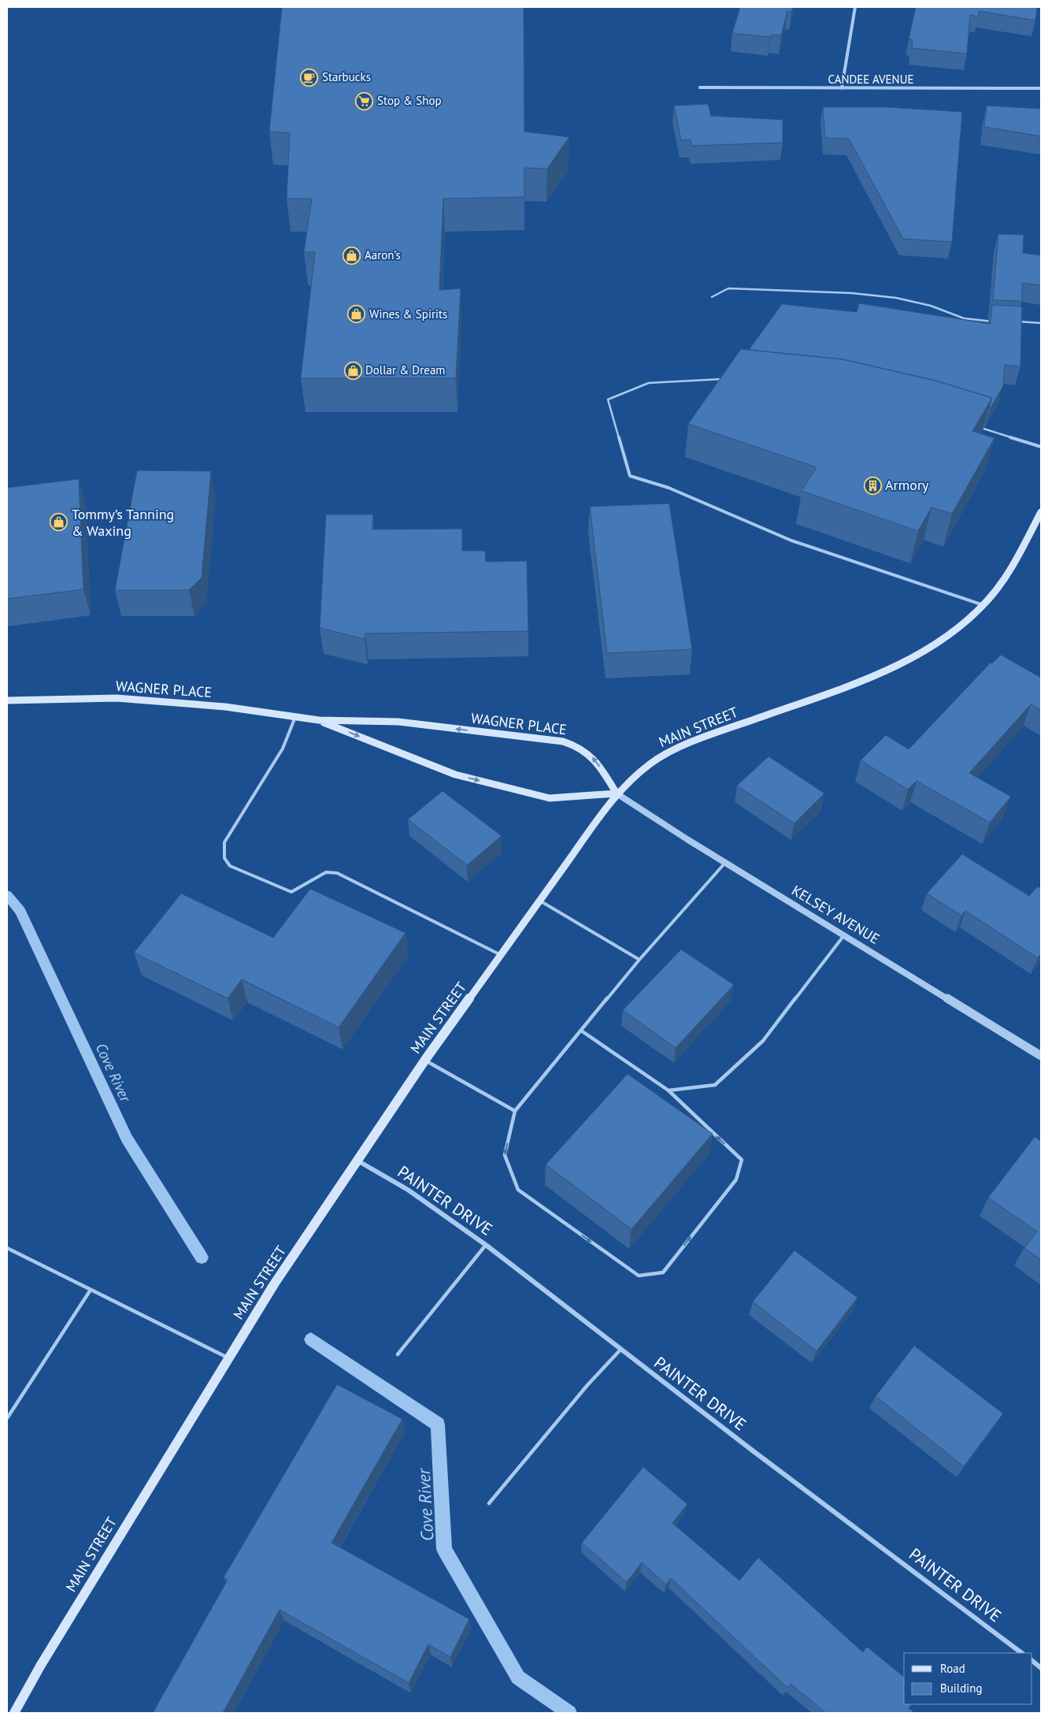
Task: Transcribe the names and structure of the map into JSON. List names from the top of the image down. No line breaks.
{"streets":{"main road":["WAGNER PLACE","MAIN STREET"],"street":["CANDEE AVENUE","KELSEY AVENUE","PAINTER DRIVE"]},"crossings":[["WAGNER PLACE","MAIN STREET"],["WAGNER PLACE","KELSEY AVENUE"],["MAIN STREET","KELSEY AVENUE"],["MAIN STREET","PAINTER DRIVE"]],"water":["Cove River"],"places":{"cafe":["Starbucks"],"supermarket":["Stop & Shop"],"shop":["Aaron’s","Wines & Spirits","Dollar & Dream","Tommy’s Tanning & Waxing"],"building":["Armory"]},"legend":["Road","Building"]}
